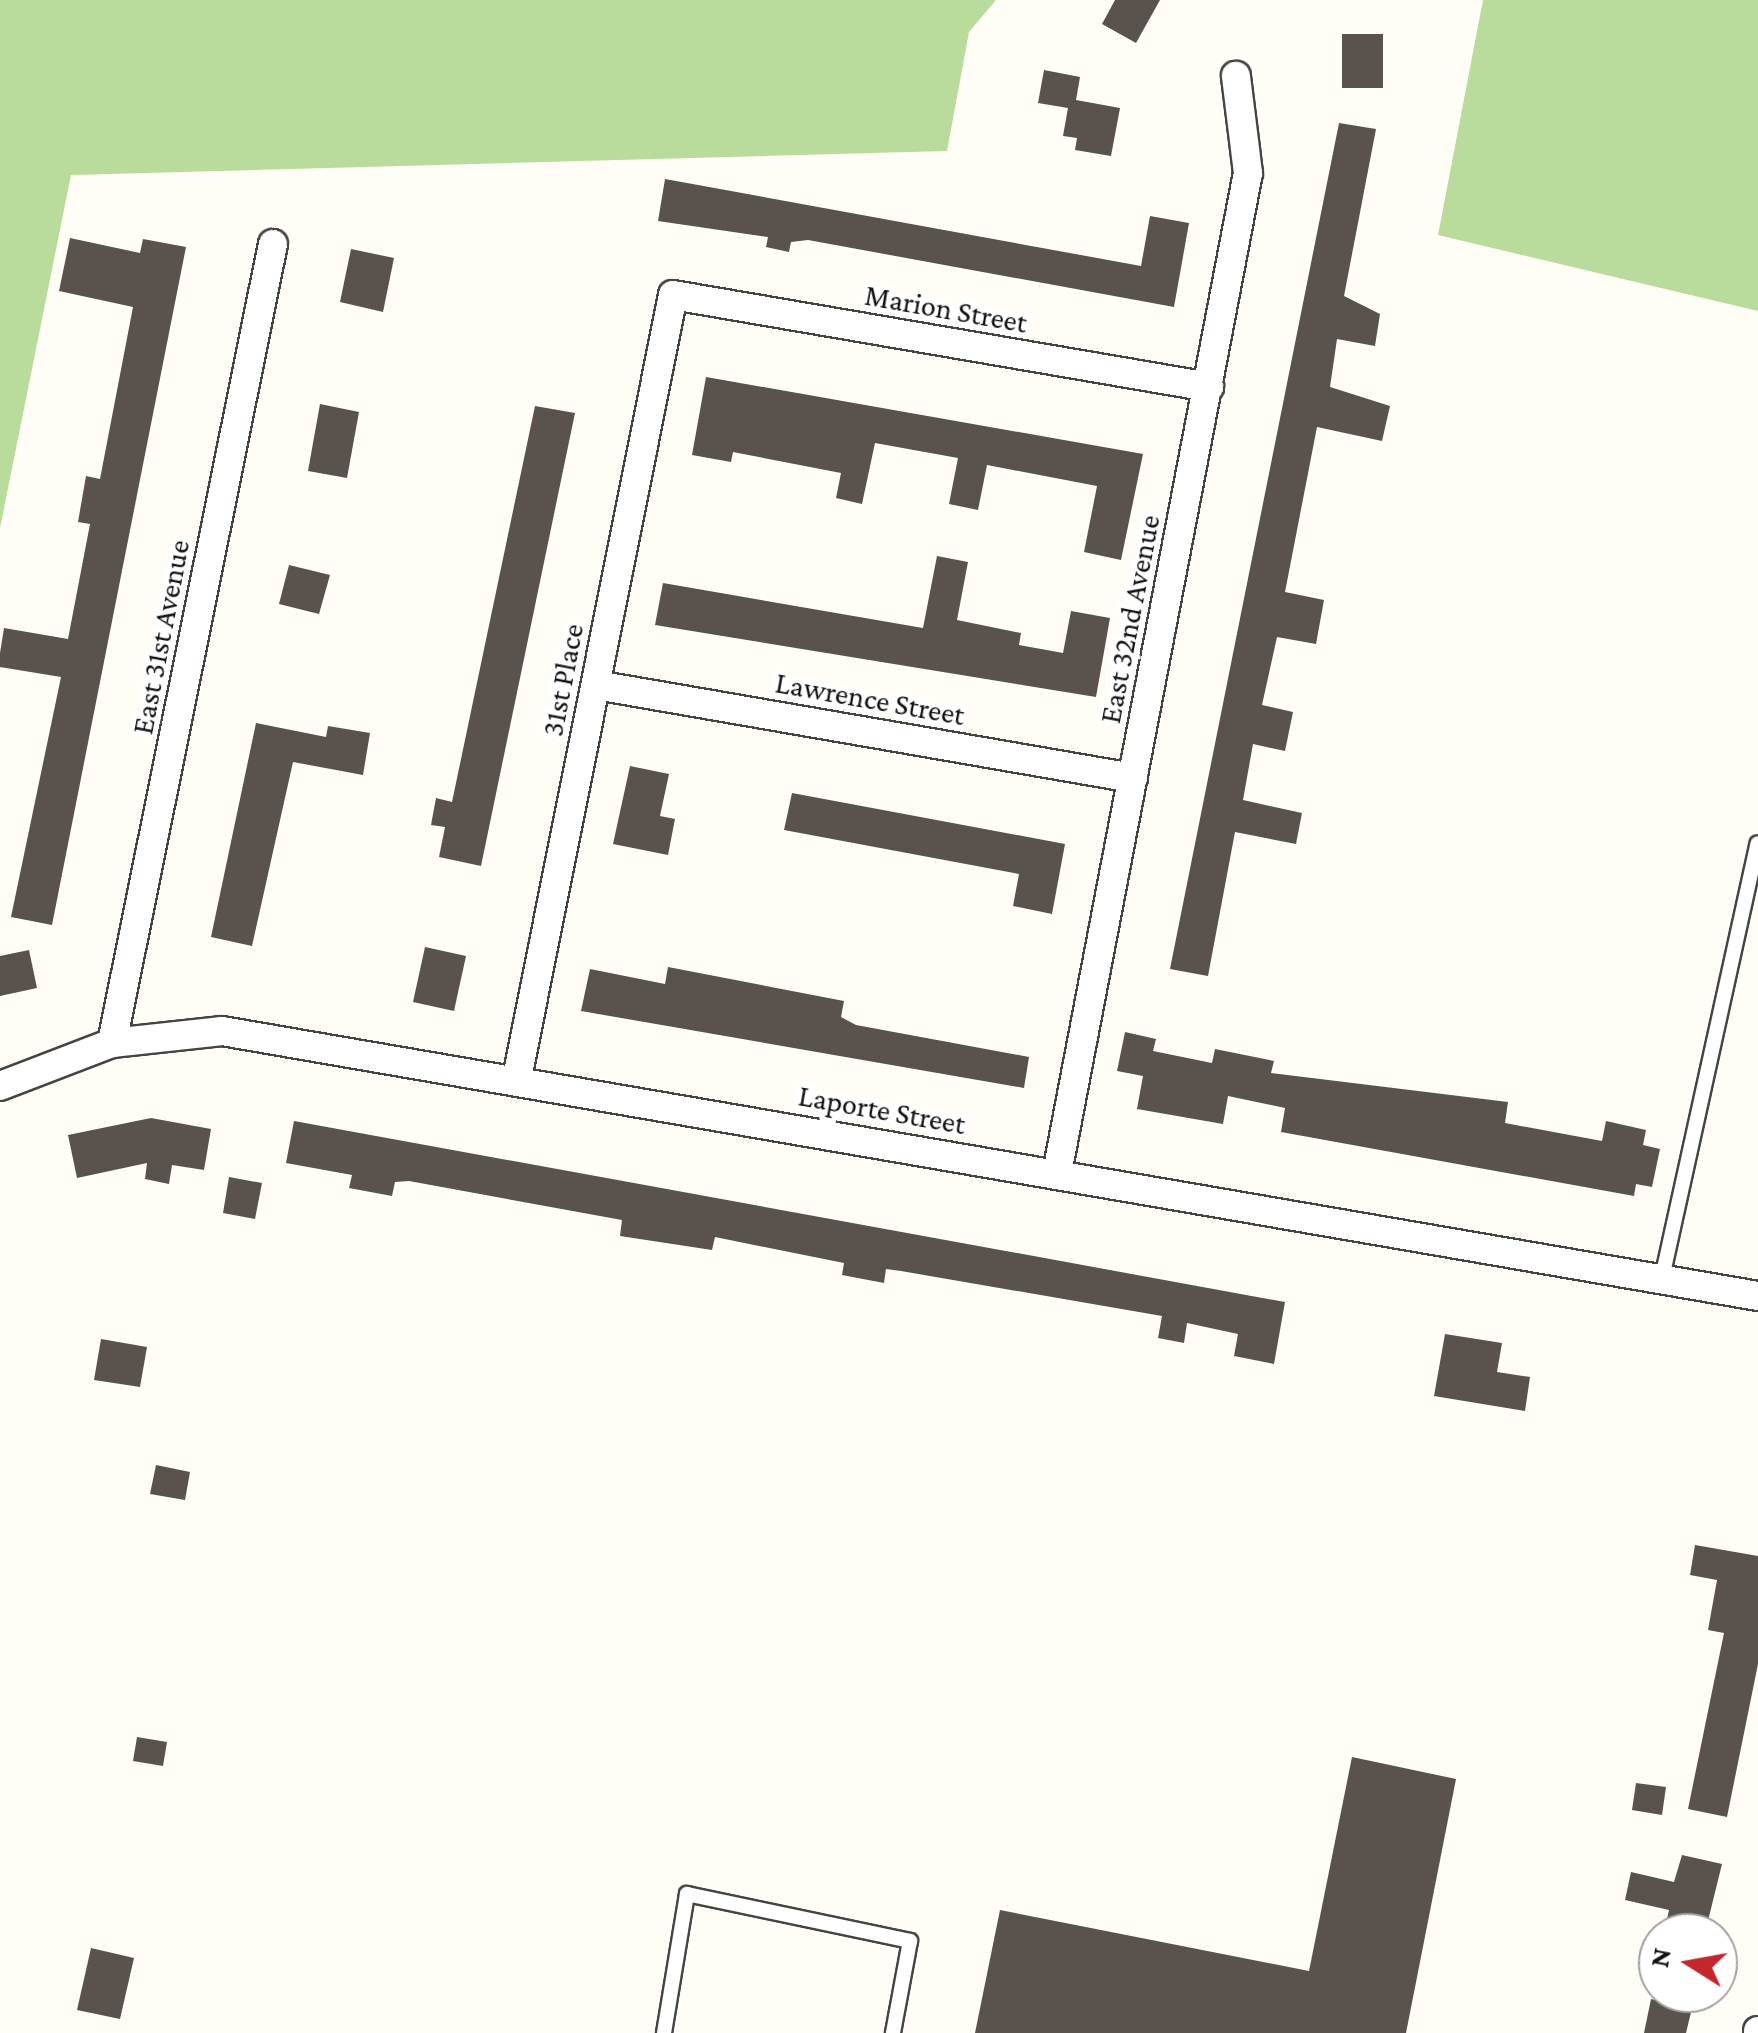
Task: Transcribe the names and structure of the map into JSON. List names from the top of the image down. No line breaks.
{"streets":{"street":["Marion Street","East 32nd Avenue","East 31st Avenue","31st Place","Lawrence Street","Laporte Street"]},"crossings":[["Marion Street","East 32nd Avenue"],["Marion Street","31st Place"],["East 32nd Avenue","Lawrence Street"],["East 32nd Avenue","Laporte Street"],["East 31st Avenue","Laporte Street"],["31st Place","Lawrence Street"],["31st Place","Laporte Street"]],"north":"left"}
